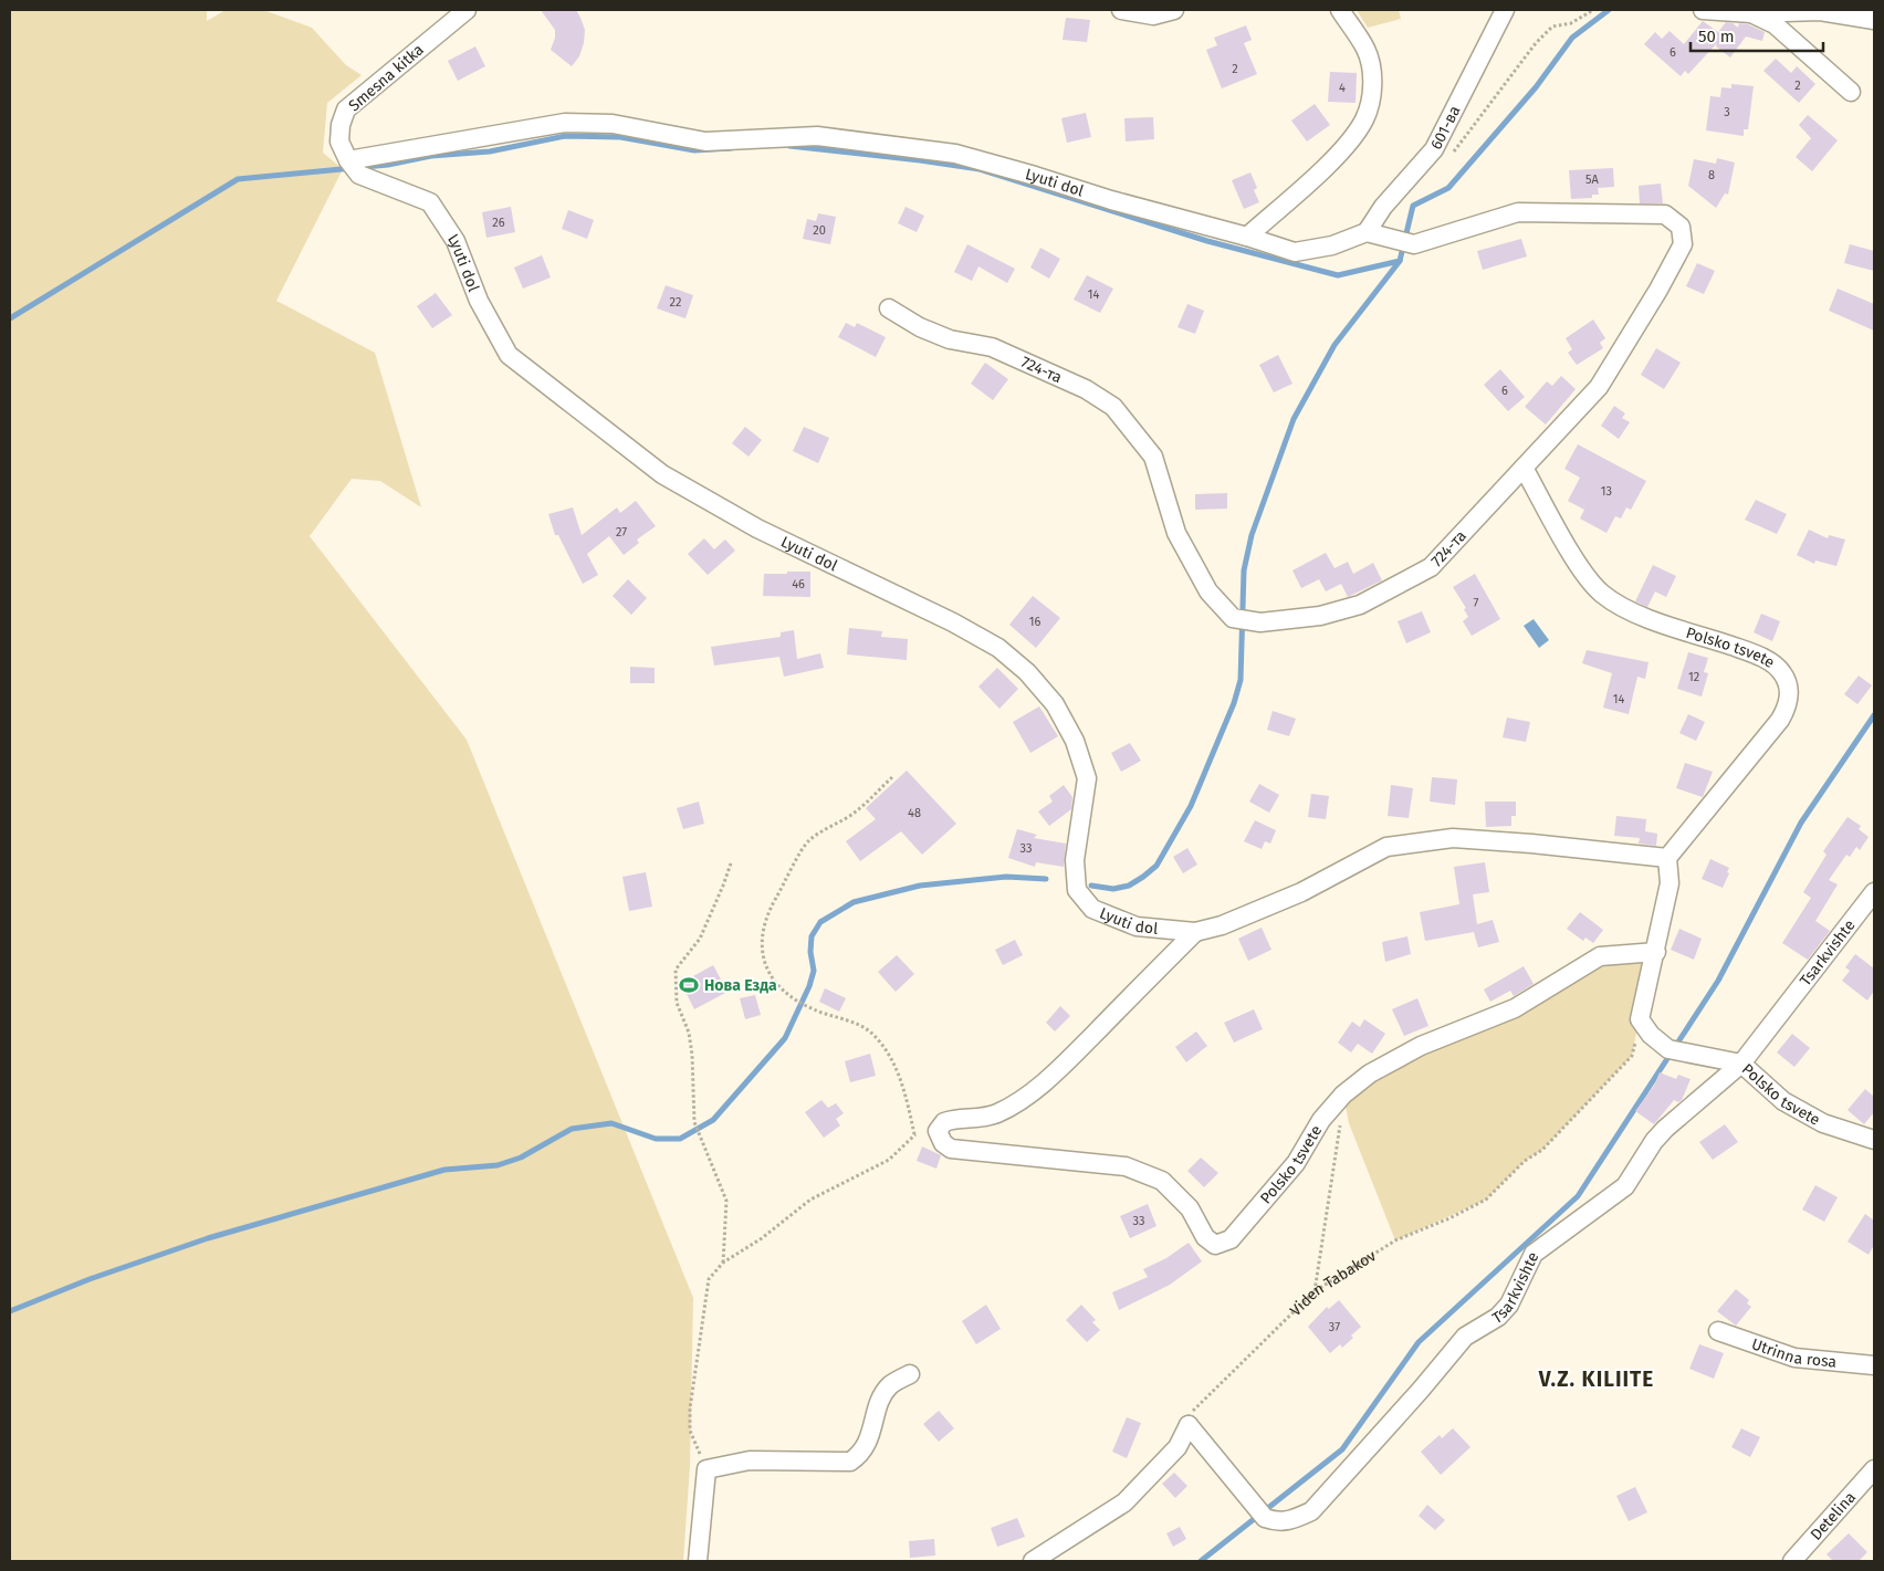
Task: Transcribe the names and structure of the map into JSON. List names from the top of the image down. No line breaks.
{"streets":{"street":["Smesna kitka","601-ва","Lyuti dol","724-та","Polsko tsvete","Tsarkvishte","Utrinna rosa","Detelina"],"path":["Viden Tabakov"]},"crossings":[["Smesna kitka","Lyuti dol"],["601-ва","Lyuti dol"],["601-ва","724-та"],["Lyuti dol","724-та"],["724-та","Polsko tsvete"],["Polsko tsvete","Tsarkvishte"],["Polsko tsvete","Viden Tabakov"],["Tsarkvishte","Viden Tabakov"]],"districts":["V.Z. KILIITE"],"places":{"sports":["Нова Езда"]},"house_numbers":["6","2","2","4","3","8","5А","26","20","14","22","6","13","27","46","7","16","12","14","48","33","33","37"],"scale_bar":"50 m"}
